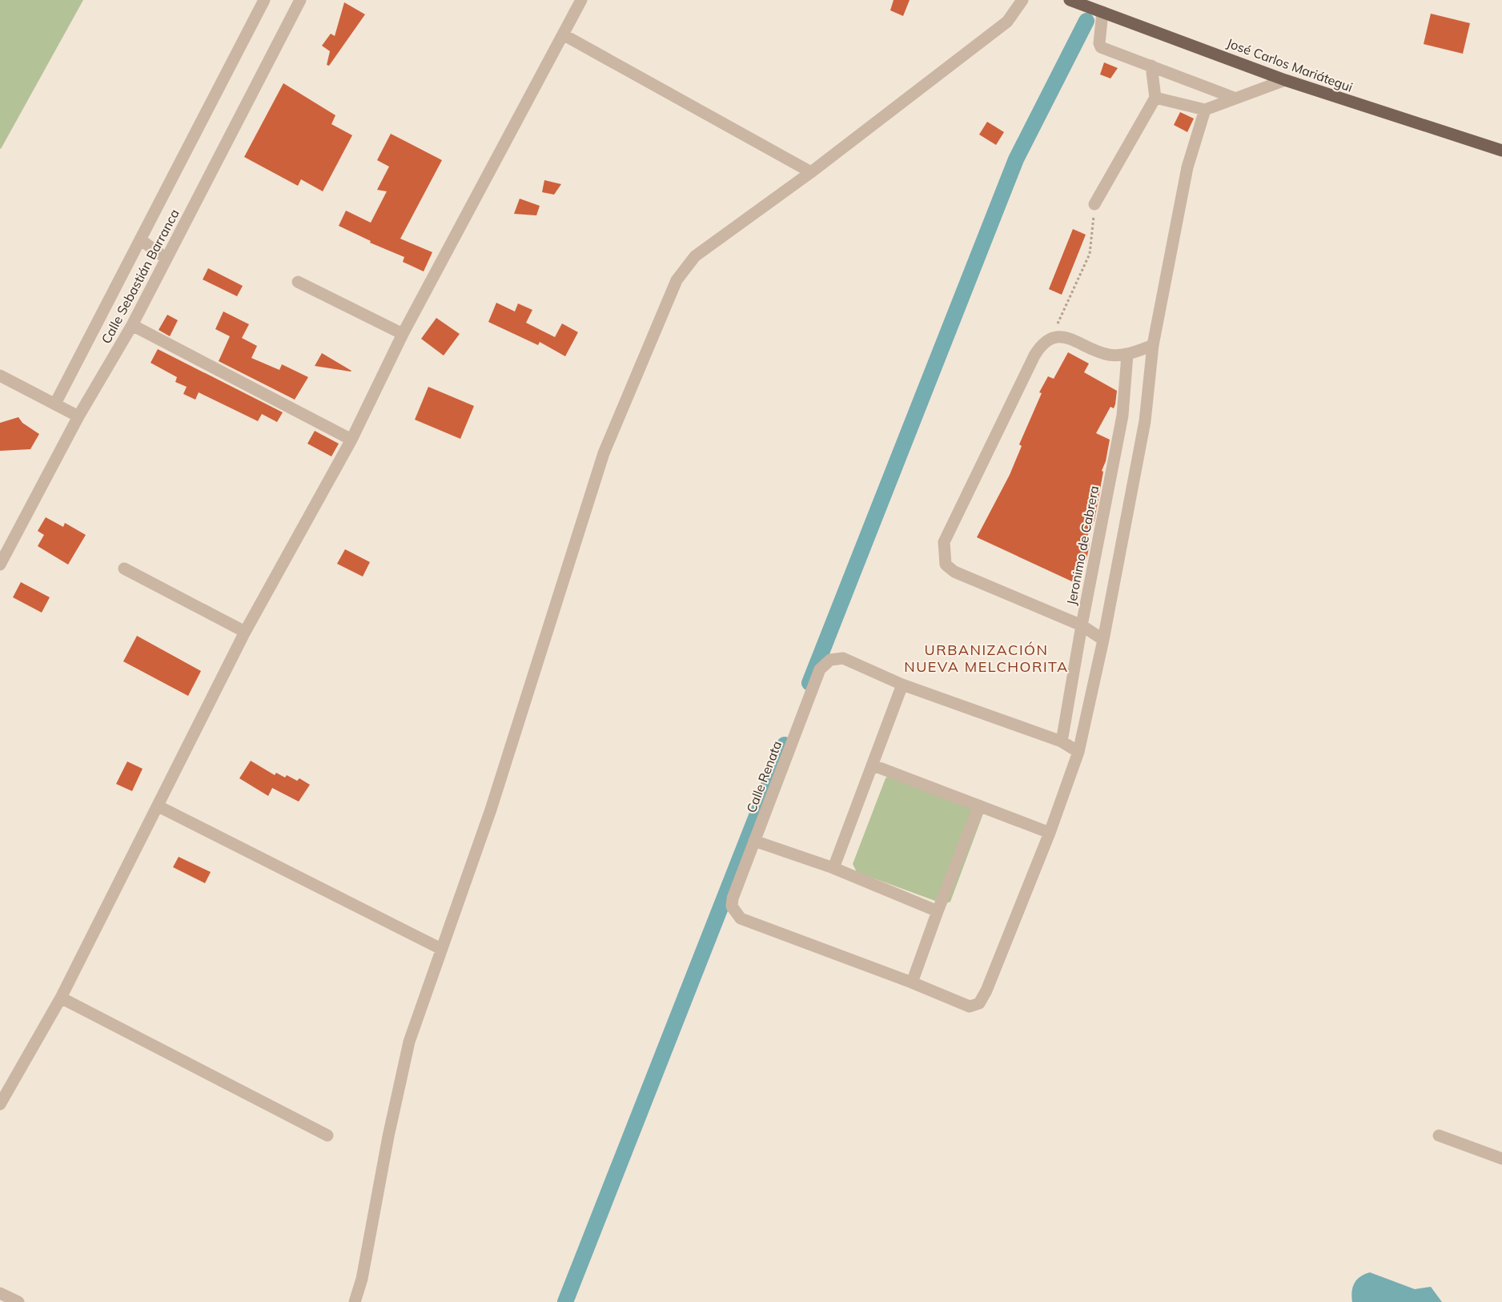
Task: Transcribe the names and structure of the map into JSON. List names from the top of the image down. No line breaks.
{"streets":{"main road":["José Carlos Mariátegui"],"street":["Calle Sebastián Barranca","Jeronimo de Cabrera","Calle Renata"]},"districts":["URBANIZACIÓN NUEVA MELCHORITA"]}
